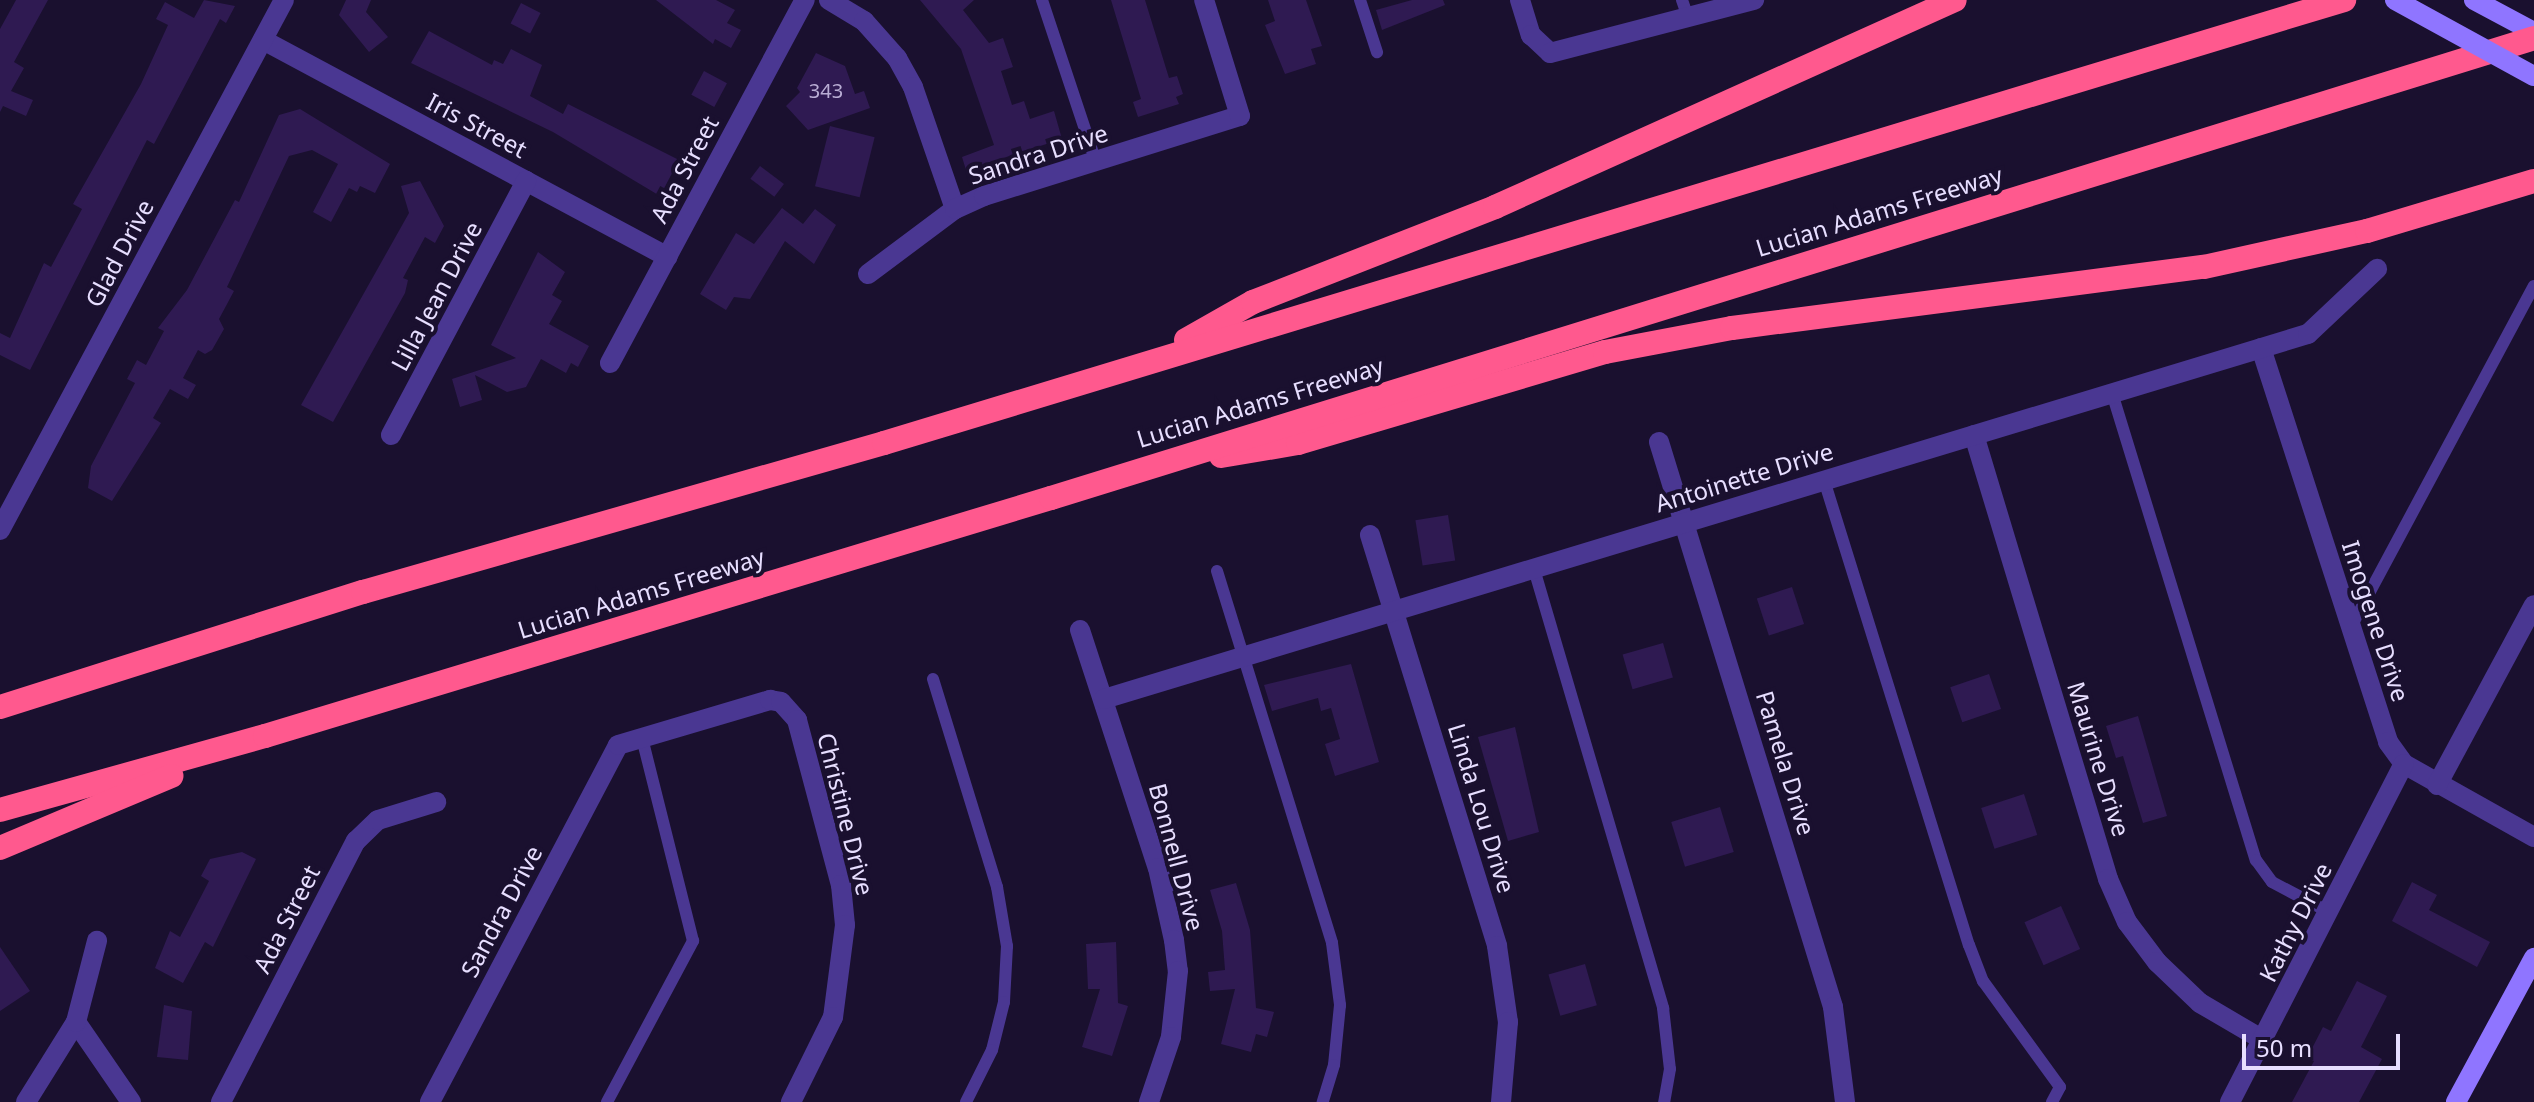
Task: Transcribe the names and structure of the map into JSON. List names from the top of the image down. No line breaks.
{"streets":{"highway":["Lucian Adams Freeway"],"street":["Iris Street","Sandra Drive","Ada Street","Glad Drive","Lilla Jean Drive","Antoinette Drive","Imogene Drive","Maurine Drive","Pamela Drive","Linda Lou Drive","Christine Drive","Bonnell Drive","Kathy Drive"]},"crossings":[["Iris Street","Ada Street"],["Iris Street","Glad Drive"],["Iris Street","Lilla Jean Drive"],["Sandra Drive","Christine Drive"],["Antoinette Drive","Imogene Drive"],["Antoinette Drive","Maurine Drive"],["Antoinette Drive","Pamela Drive"],["Antoinette Drive","Linda Lou Drive"],["Antoinette Drive","Bonnell Drive"],["Imogene Drive","Kathy Drive"],["Maurine Drive","Kathy Drive"]],"house_numbers":["343"],"scale_bar":"50 m"}
